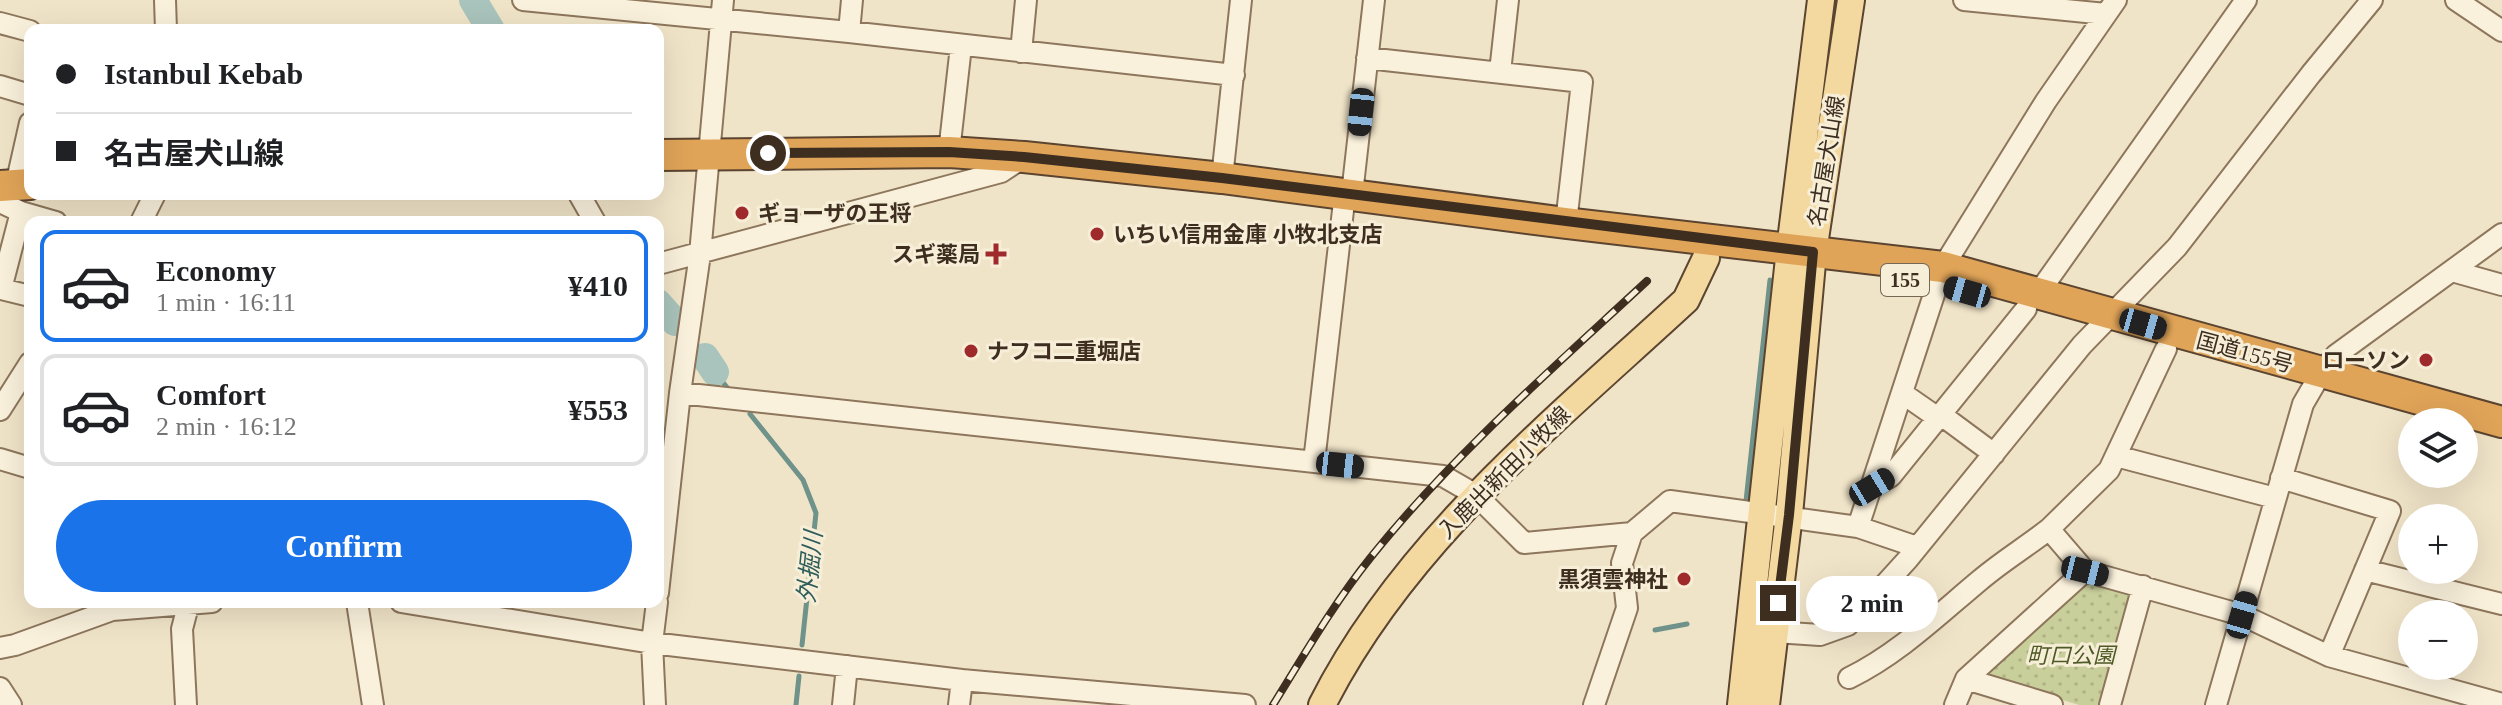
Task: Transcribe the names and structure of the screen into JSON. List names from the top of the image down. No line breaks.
{"streets":{"highway":["155","国道155号"],"main road":["名古屋犬山線","入鹿出新田小牧線"]},"crossings":[["名古屋犬山線","国道155号"],["国道155号","入鹿出新田小牧線"]],"water":["外掘川"],"parks":["町口公園"],"places":{"other":["ギョーザの王将","いちい信用金庫 小牧北支店","ナフコ二重堀店","ローソン","黒須雲神社"],"health":["スギ薬局"]},"page":{"banner":["Istanbul Kebab","名古屋犬山線"],"list":[{"name":"Economy","note":"1 min · 16:11","value":"¥410"},{"name":"Comfort","note":"2 min · 16:12","value":"¥553"}],"map_buttons":["+","−"],"buttons":"Confirm","bubble":"2 min"}}
